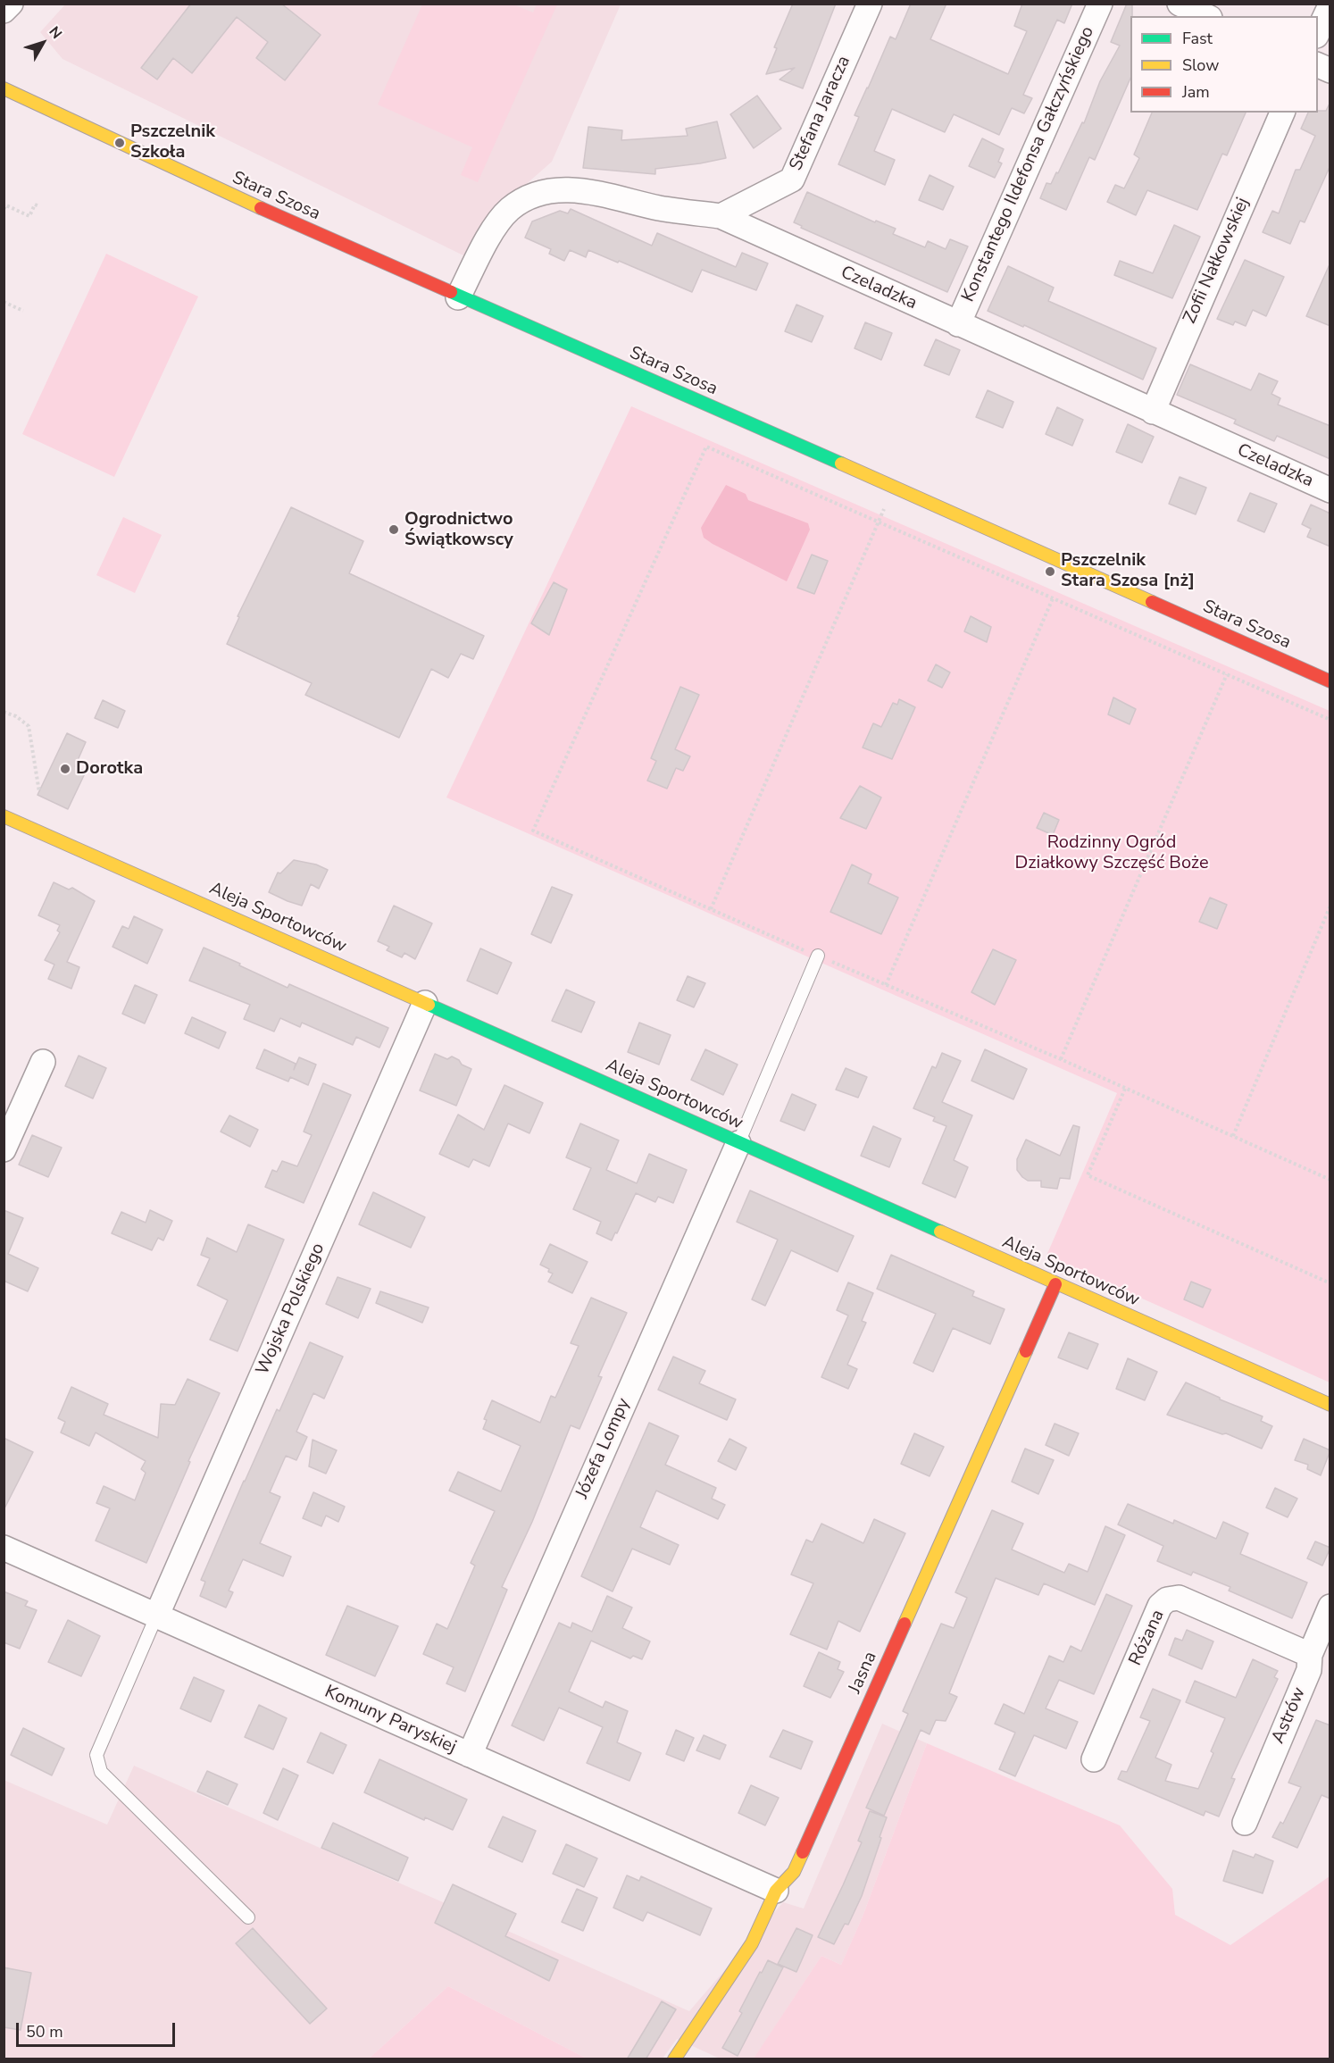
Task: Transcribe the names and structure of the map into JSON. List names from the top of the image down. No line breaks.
{"streets":{"street":["Stefana Jaracza","Konstantego Ildefonsa Gałczyńskiego","Stara Szosa","Zofii Nałkowskiej","Czeladzka","Aleja Sportowców","Wojska Polskiego","Józefa Lompy","Różana","Jasna","Astrów","Komuny Paryskiej"]},"crossings":[["Stefana Jaracza","Czeladzka"],["Konstantego Ildefonsa Gałczyńskiego","Czeladzka"],["Stara Szosa","Czeladzka"],["Zofii Nałkowskiej","Czeladzka"],["Aleja Sportowców","Wojska Polskiego"],["Aleja Sportowców","Józefa Lompy"],["Aleja Sportowców","Jasna"],["Wojska Polskiego","Komuny Paryskiej"],["Józefa Lompy","Komuny Paryskiej"],["Różana","Astrów"],["Jasna","Komuny Paryskiej"]],"parks":["Rodzinny Ogród Działkowy Szczęść Boże"],"places":["Pszczelnik Szkoła","Ogrodnictwo Świątkowscy","Pszczelnik Stara Szosa [nż]","Dorotka"],"legend":["Fast","Slow","Jam"],"scale_bar":"50 m","north":"top right"}
